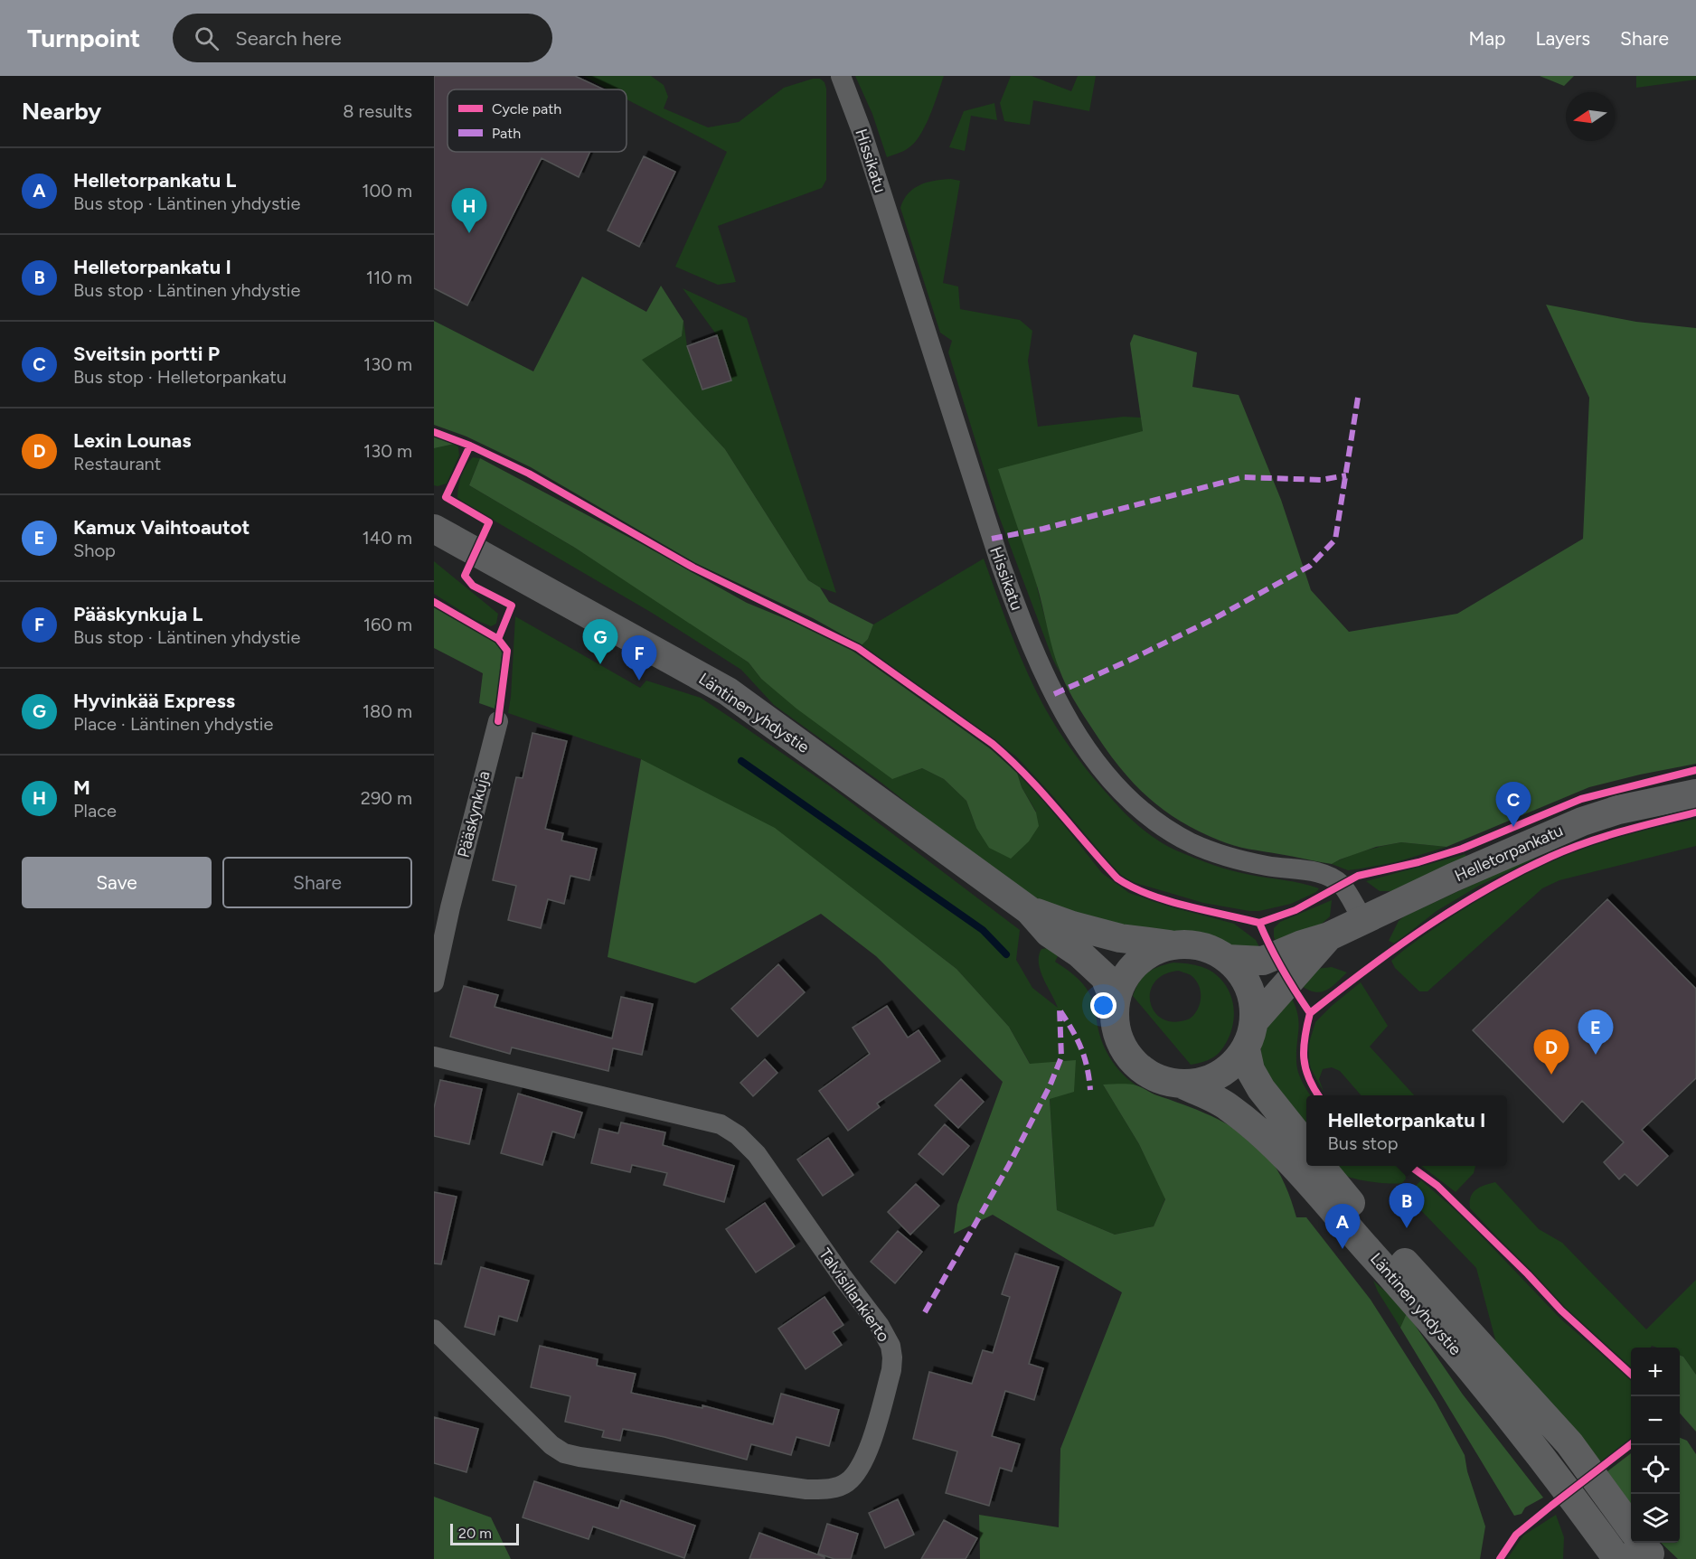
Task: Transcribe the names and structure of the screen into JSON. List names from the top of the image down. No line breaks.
{"streets":{"main road":["Läntinen yhdystie","Helletorpankatu"],"street":["Hissikatu","Pääskynkuja","Talvisillankierto"]},"crossings":[["Hissikatu","Helletorpankatu"],["Läntinen yhdystie","Helletorpankatu"]],"legend":["Cycle path","Path"],"scale_bar":"20 m","north":"left","page":{"header":"Turnpoint","search":"Search here","nav":["Map","Layers","Share"],"heading":["Nearby","8 results"],"list":[{"mark":"A","name":"Helletorpankatu L","note":"Bus stop · Läntinen yhdystie","value":"100 m"},{"mark":"B","name":"Helletorpankatu I","note":"Bus stop · Läntinen yhdystie","value":"110 m"},{"mark":"C","name":"Sveitsin portti P","note":"Bus stop · Helletorpankatu","value":"130 m"},{"mark":"D","name":"Lexin Lounas","note":"Restaurant","value":"130 m"},{"mark":"E","name":"Kamux Vaihtoautot","note":"Shop","value":"140 m"},{"mark":"F","name":"Pääskynkuja L","note":"Bus stop · Läntinen yhdystie","value":"160 m"},{"mark":"G","name":"Hyvinkää Express","note":"Place · Läntinen yhdystie","value":"180 m"},{"mark":"H","name":"M","note":"Place","value":"290 m"}],"pins":["H","G","F","C","E","D","B","A"],"buttons":["Save","Share"],"popup":["Helletorpankatu I","Bus stop"],"map_buttons":["+","−"],"scale":"20 m"}}
